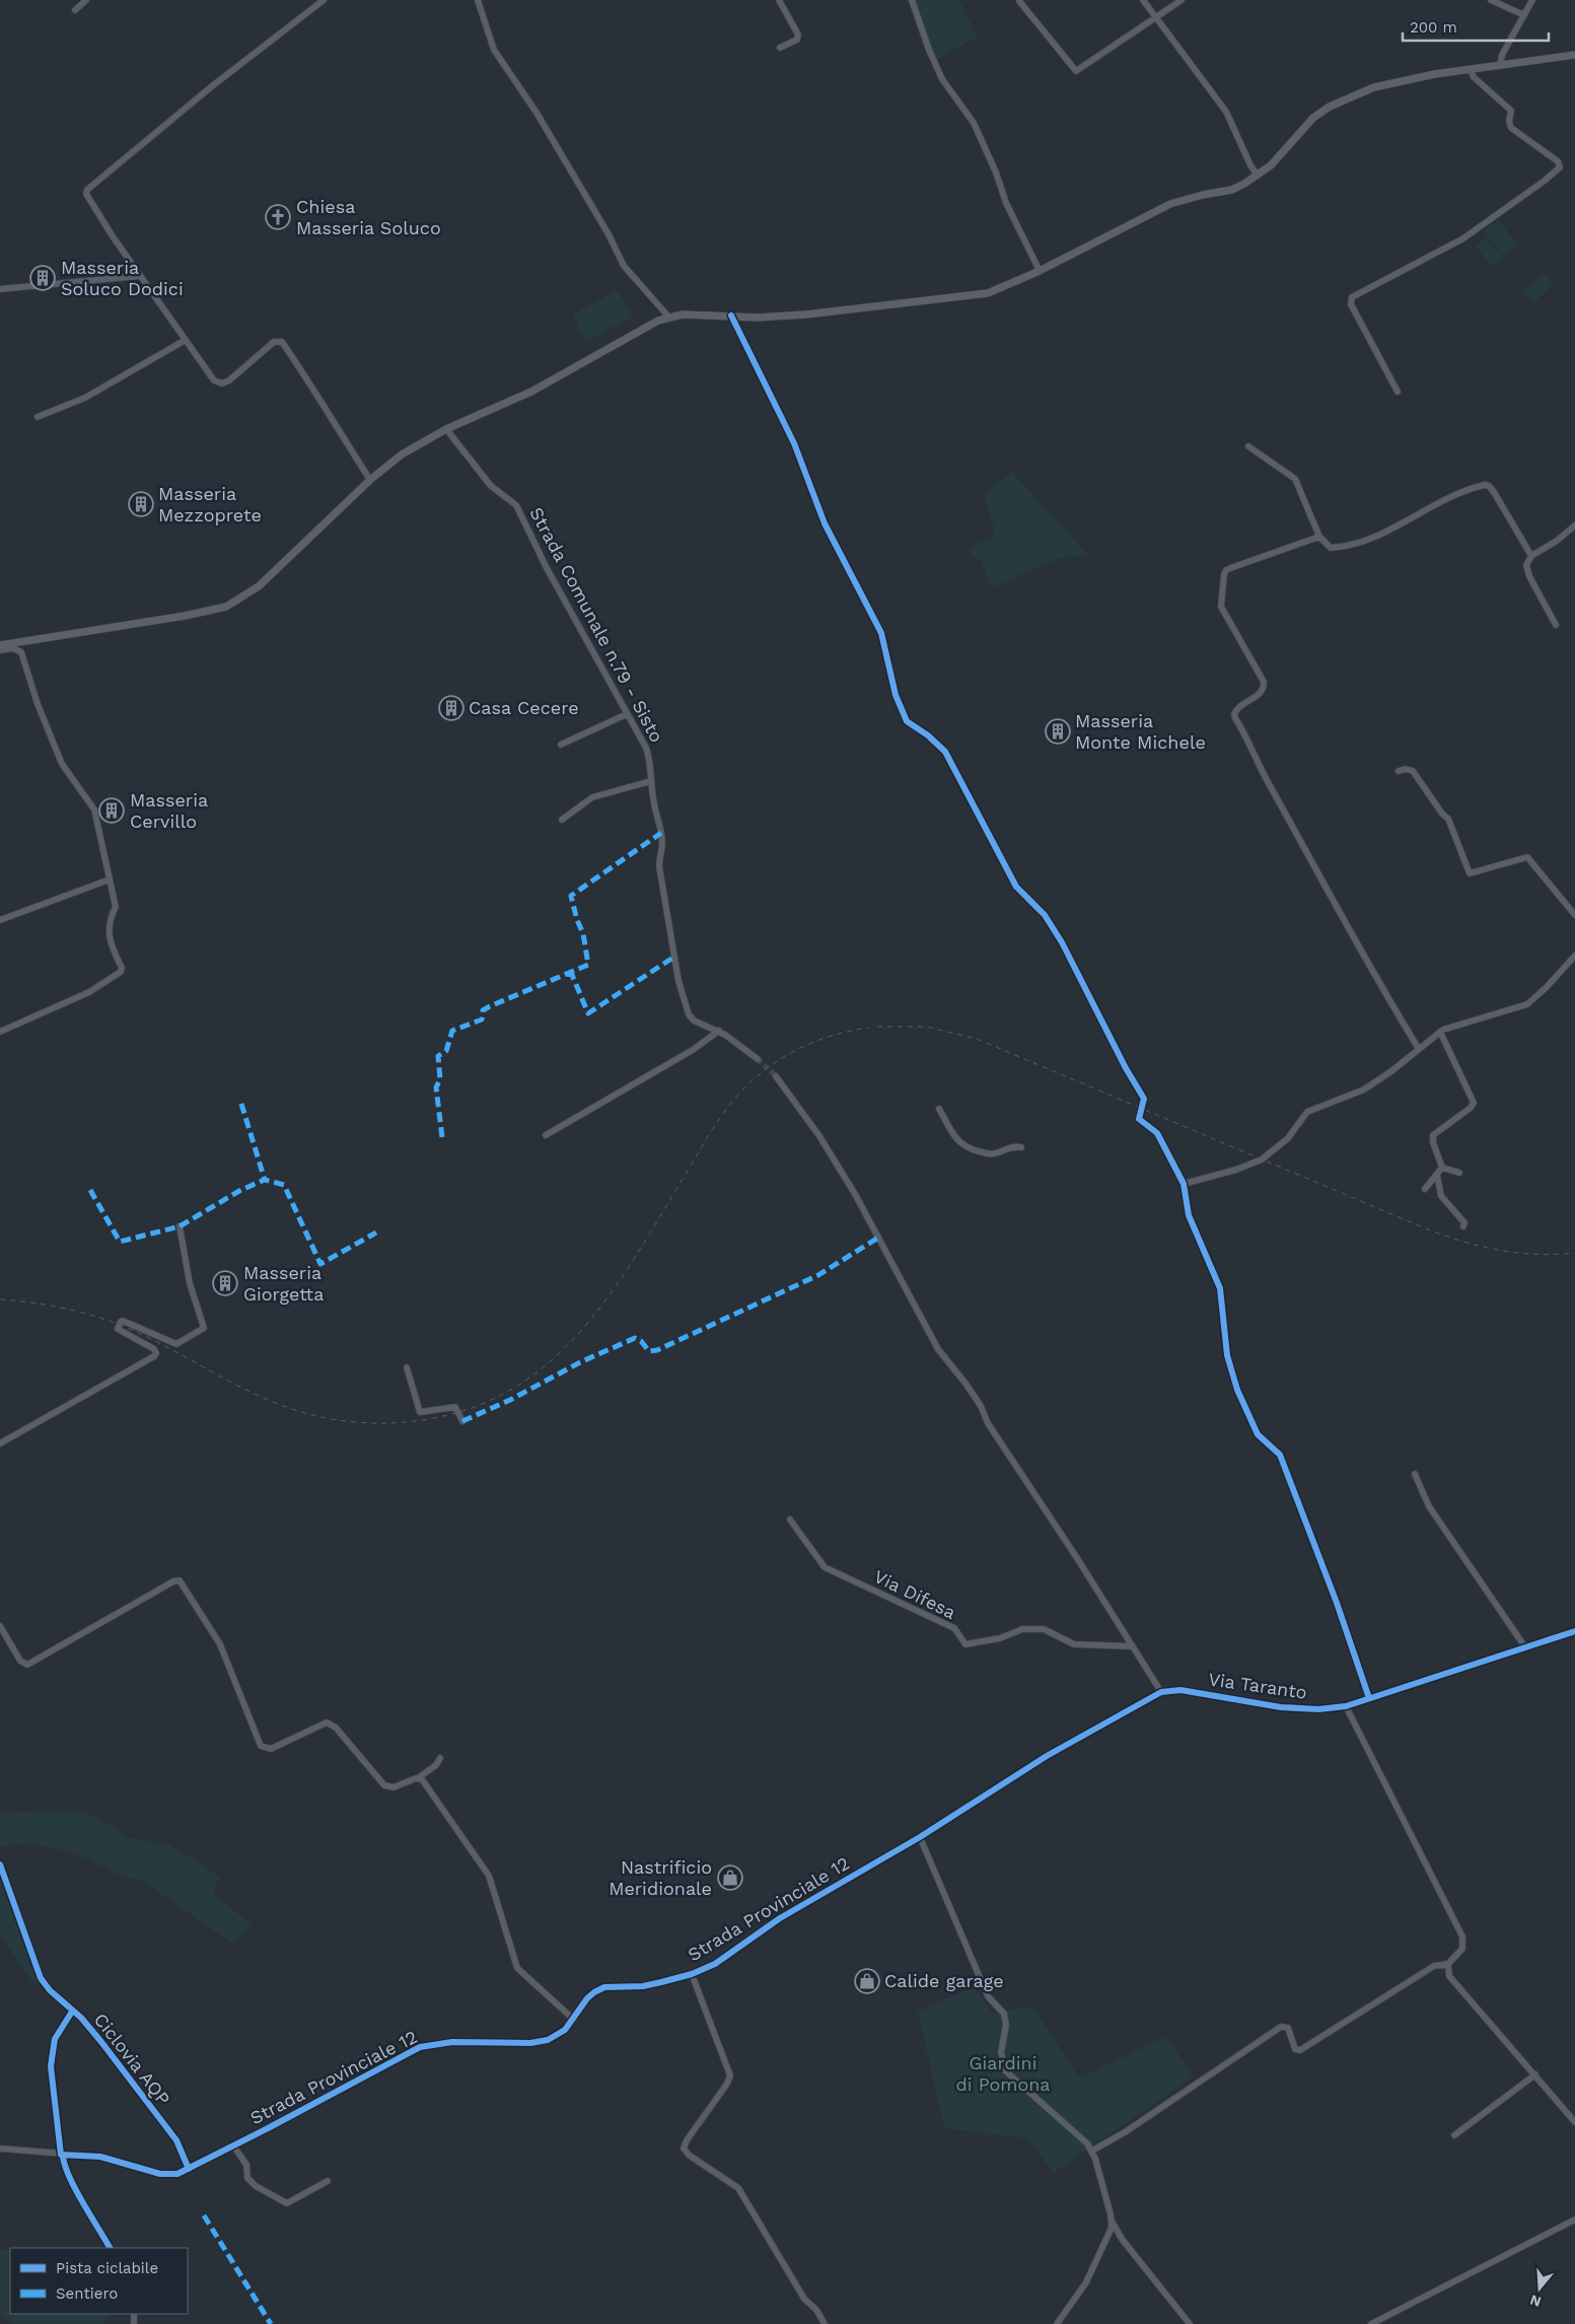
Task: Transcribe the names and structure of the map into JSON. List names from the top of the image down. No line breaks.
{"streets":{"street":["Strada Comunale n.79 - Sisto","Via Difesa","Via Taranto","Strada Provinciale 12"],"cycle path":["Ciclovia AQP"]},"crossings":[["Via Taranto","Strada Provinciale 12"]],"parks":["Giardini di Pomona"],"places":{"church":["Chiesa Masseria Soluco"],"building":["Masseria Soluco Dodici","Masseria Mezzoprete","Casa Cecere","Masseria Monte Michele","Masseria Cervillo","Masseria Giorgetta"],"shop":["Nastrificio Meridionale","Calide garage"]},"legend":["Pista ciclabile","Sentiero"],"scale_bar":"200 m","north":"bottom"}
